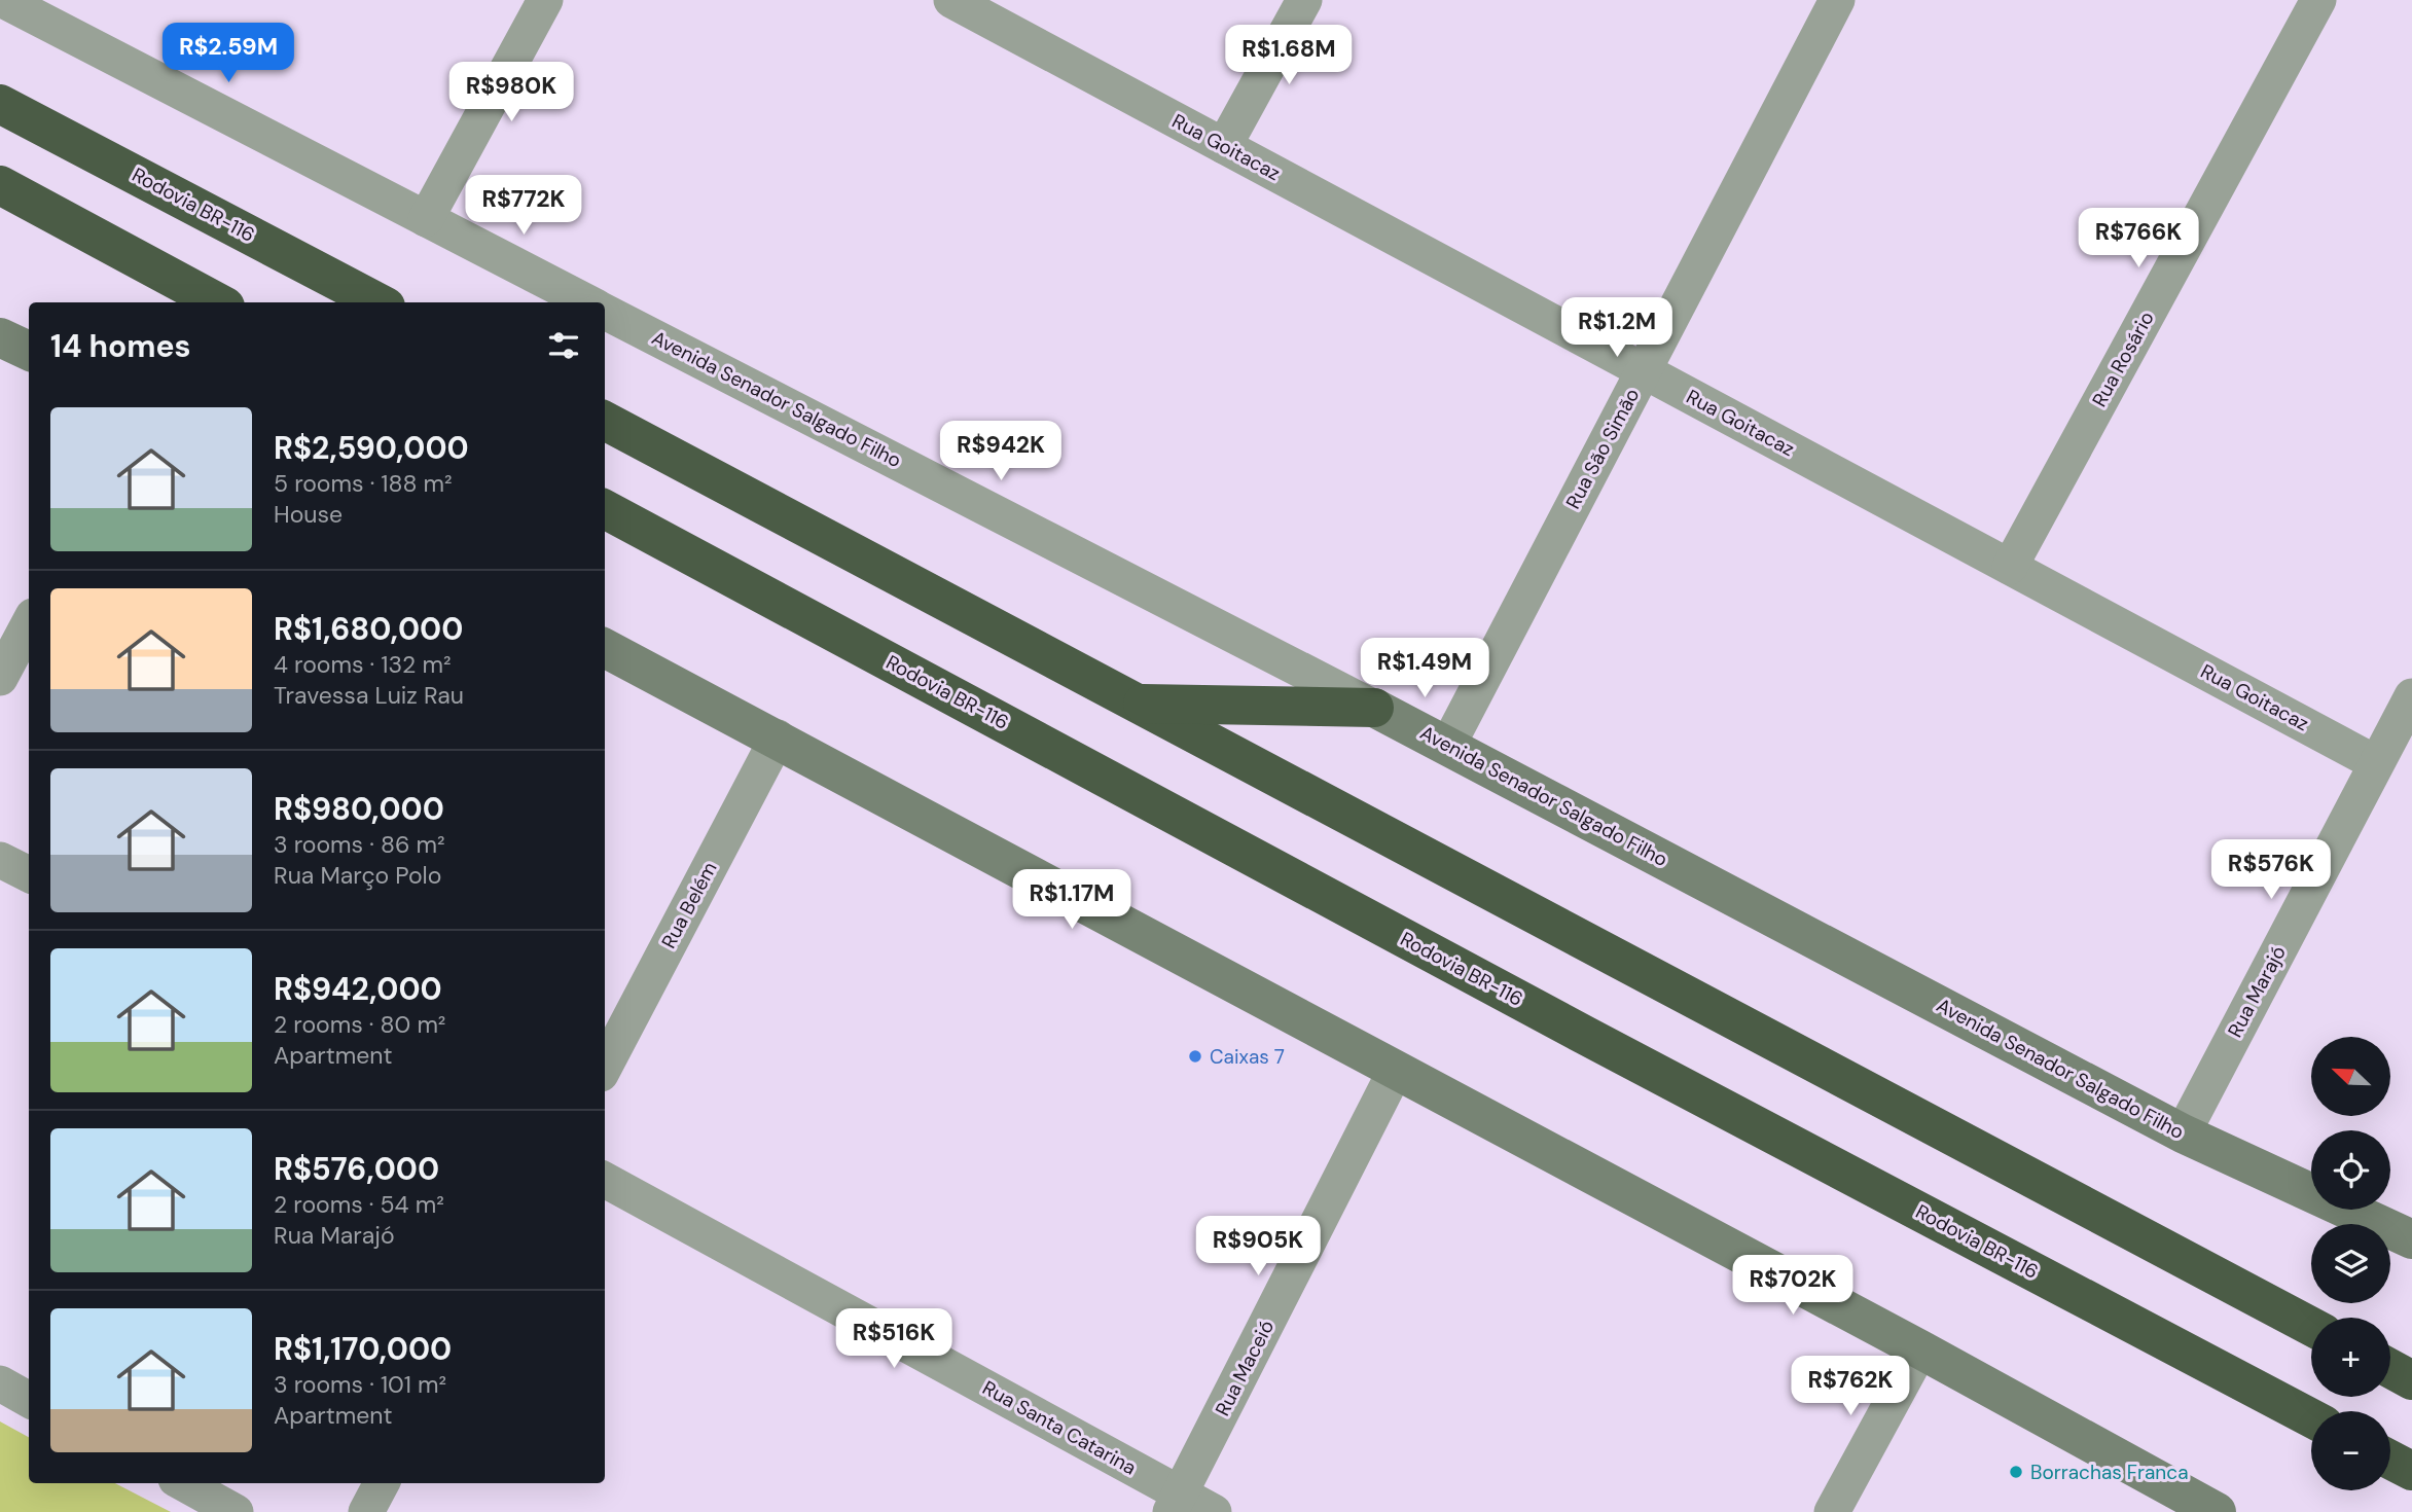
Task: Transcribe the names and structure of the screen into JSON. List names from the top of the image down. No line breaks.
{"streets":{"highway":["Rodovia BR-116"],"main road":["Avenida Senador Salgado Filho"],"street":["Rua Goitacaz","Rua Rosário","Rua São Simão","Rua Belém","Rua Marajó","Rua Maceió","Rua Santa Catarina"]},"crossings":[["Rua Goitacaz","Rua Rosário"],["Rua Goitacaz","Rua São Simão"],["Rua Goitacaz","Rua Marajó"],["Avenida Senador Salgado Filho","Rua São Simão"],["Avenida Senador Salgado Filho","Rua Marajó"],["Rua Maceió","Rua Santa Catarina"]],"places":["Caixas 7","Borrachas Franca"],"north":"top left","page":{"price":["R$2.59M","R$1.68M","R$980K","R$772K","R$766K","R$1.2M","R$942K","R$1.49M","R$576K","R$1.17M","R$905K","R$702K","R$516K","R$762K"],"heading":"14 homes","list":[{"name":"R$2,590,000","note":"5 rooms · 188 m² · House"},{"name":"R$1,680,000","note":"4 rooms · 132 m² · Travessa Luiz Rau"},{"name":"R$980,000","note":"3 rooms · 86 m² · Rua Março Polo"},{"name":"R$942,000","note":"2 rooms · 80 m² · Apartment"},{"name":"R$576,000","note":"2 rooms · 54 m² · Rua Marajó"},{"name":"R$1,170,000","note":"3 rooms · 101 m² · Apartment"}],"map_buttons":["+","−"]}}
